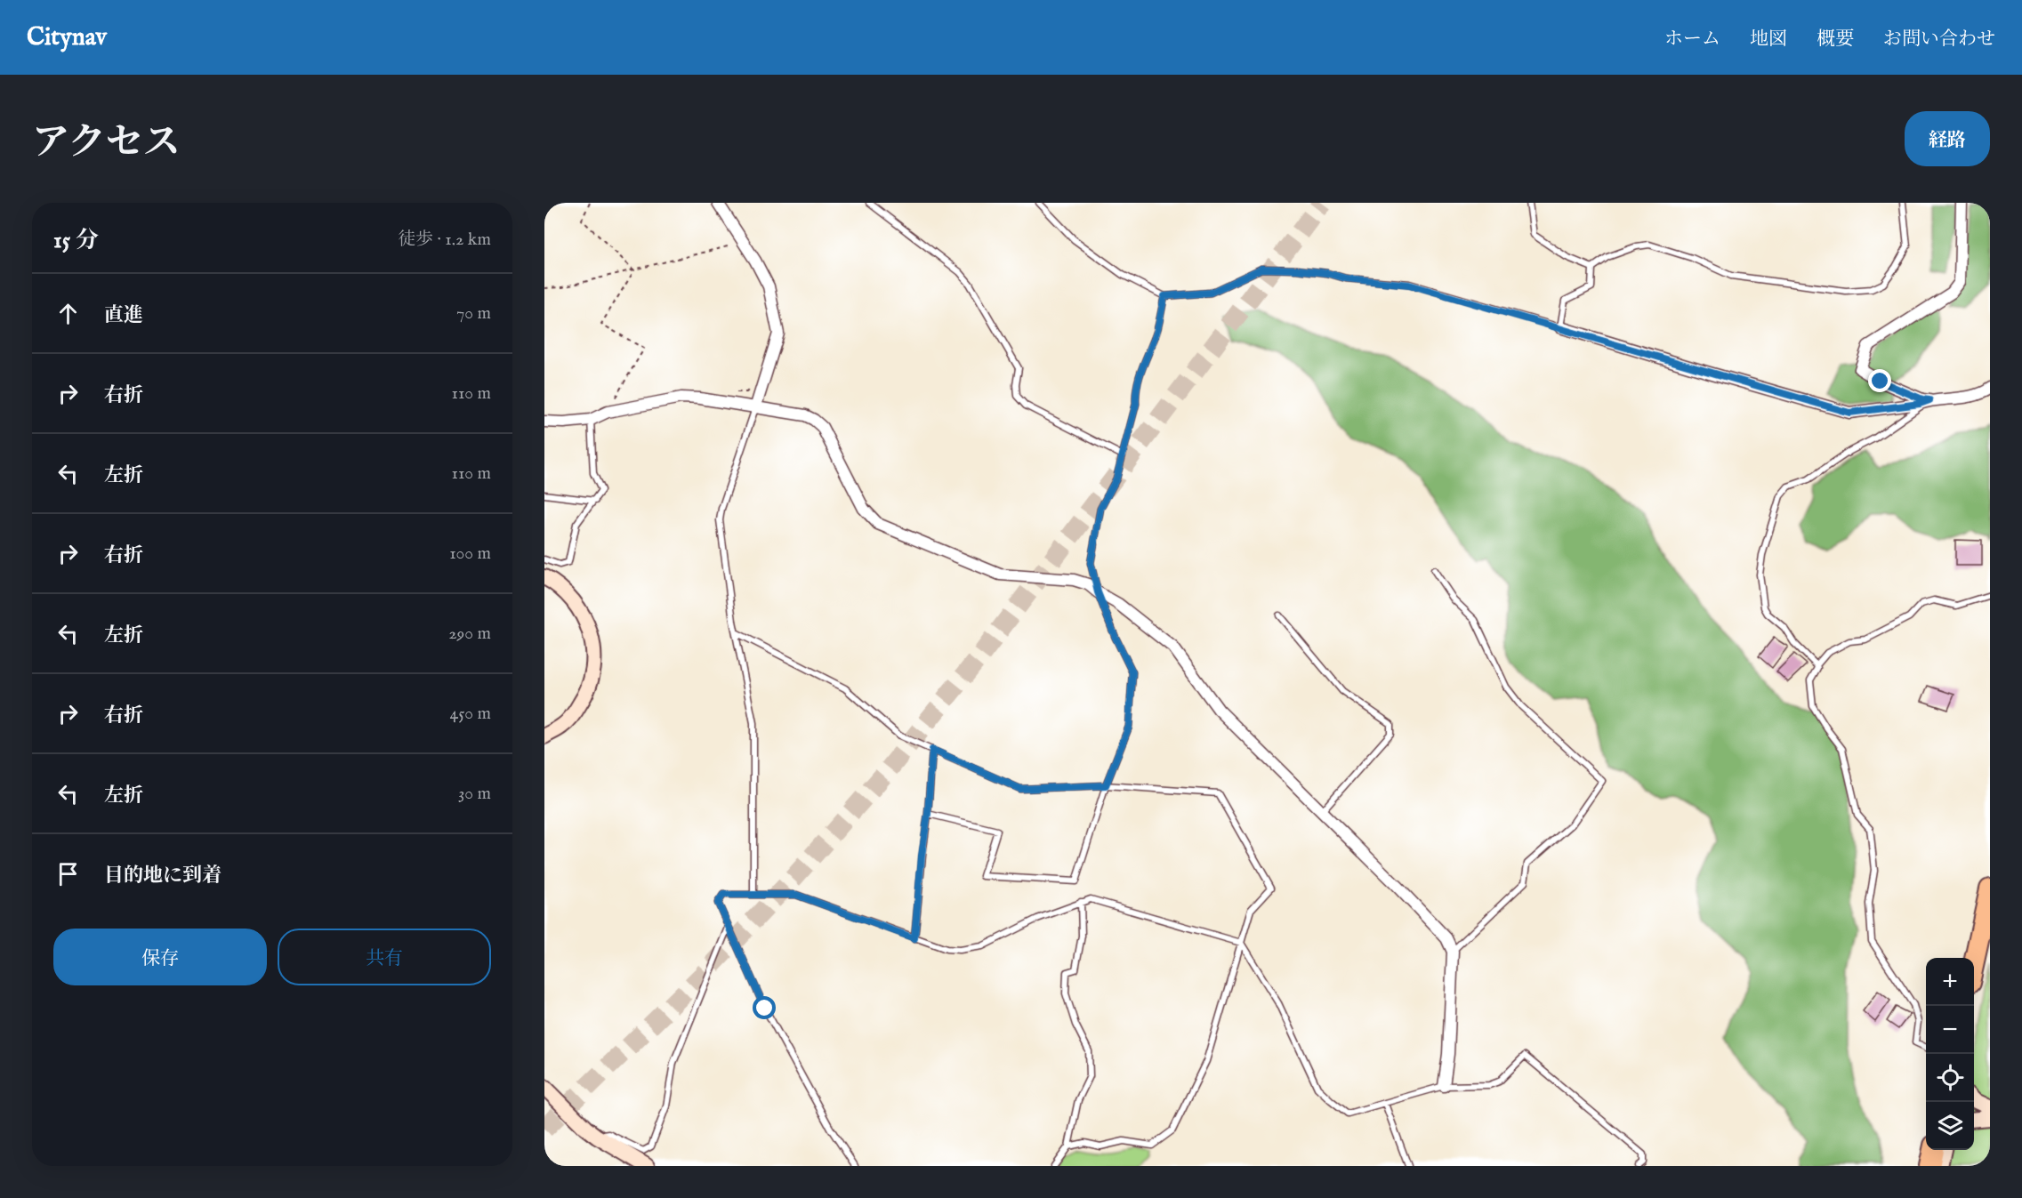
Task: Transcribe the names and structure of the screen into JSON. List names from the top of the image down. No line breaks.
{"page":{"header":"Citynav","nav":["ホーム","地図","概要","お問い合わせ"],"title":"アクセス","buttons":["経路",["保存","共有"]],"heading":["15 分","徒歩 · 1.2 km"],"list":[["直進","70 m"],["右折","110 m"],["左折","110 m"],["右折","100 m"],["左折","290 m"],["右折","450 m"],["左折","30 m"],"目的地に到着"],"map_buttons":["+","−"]}}
